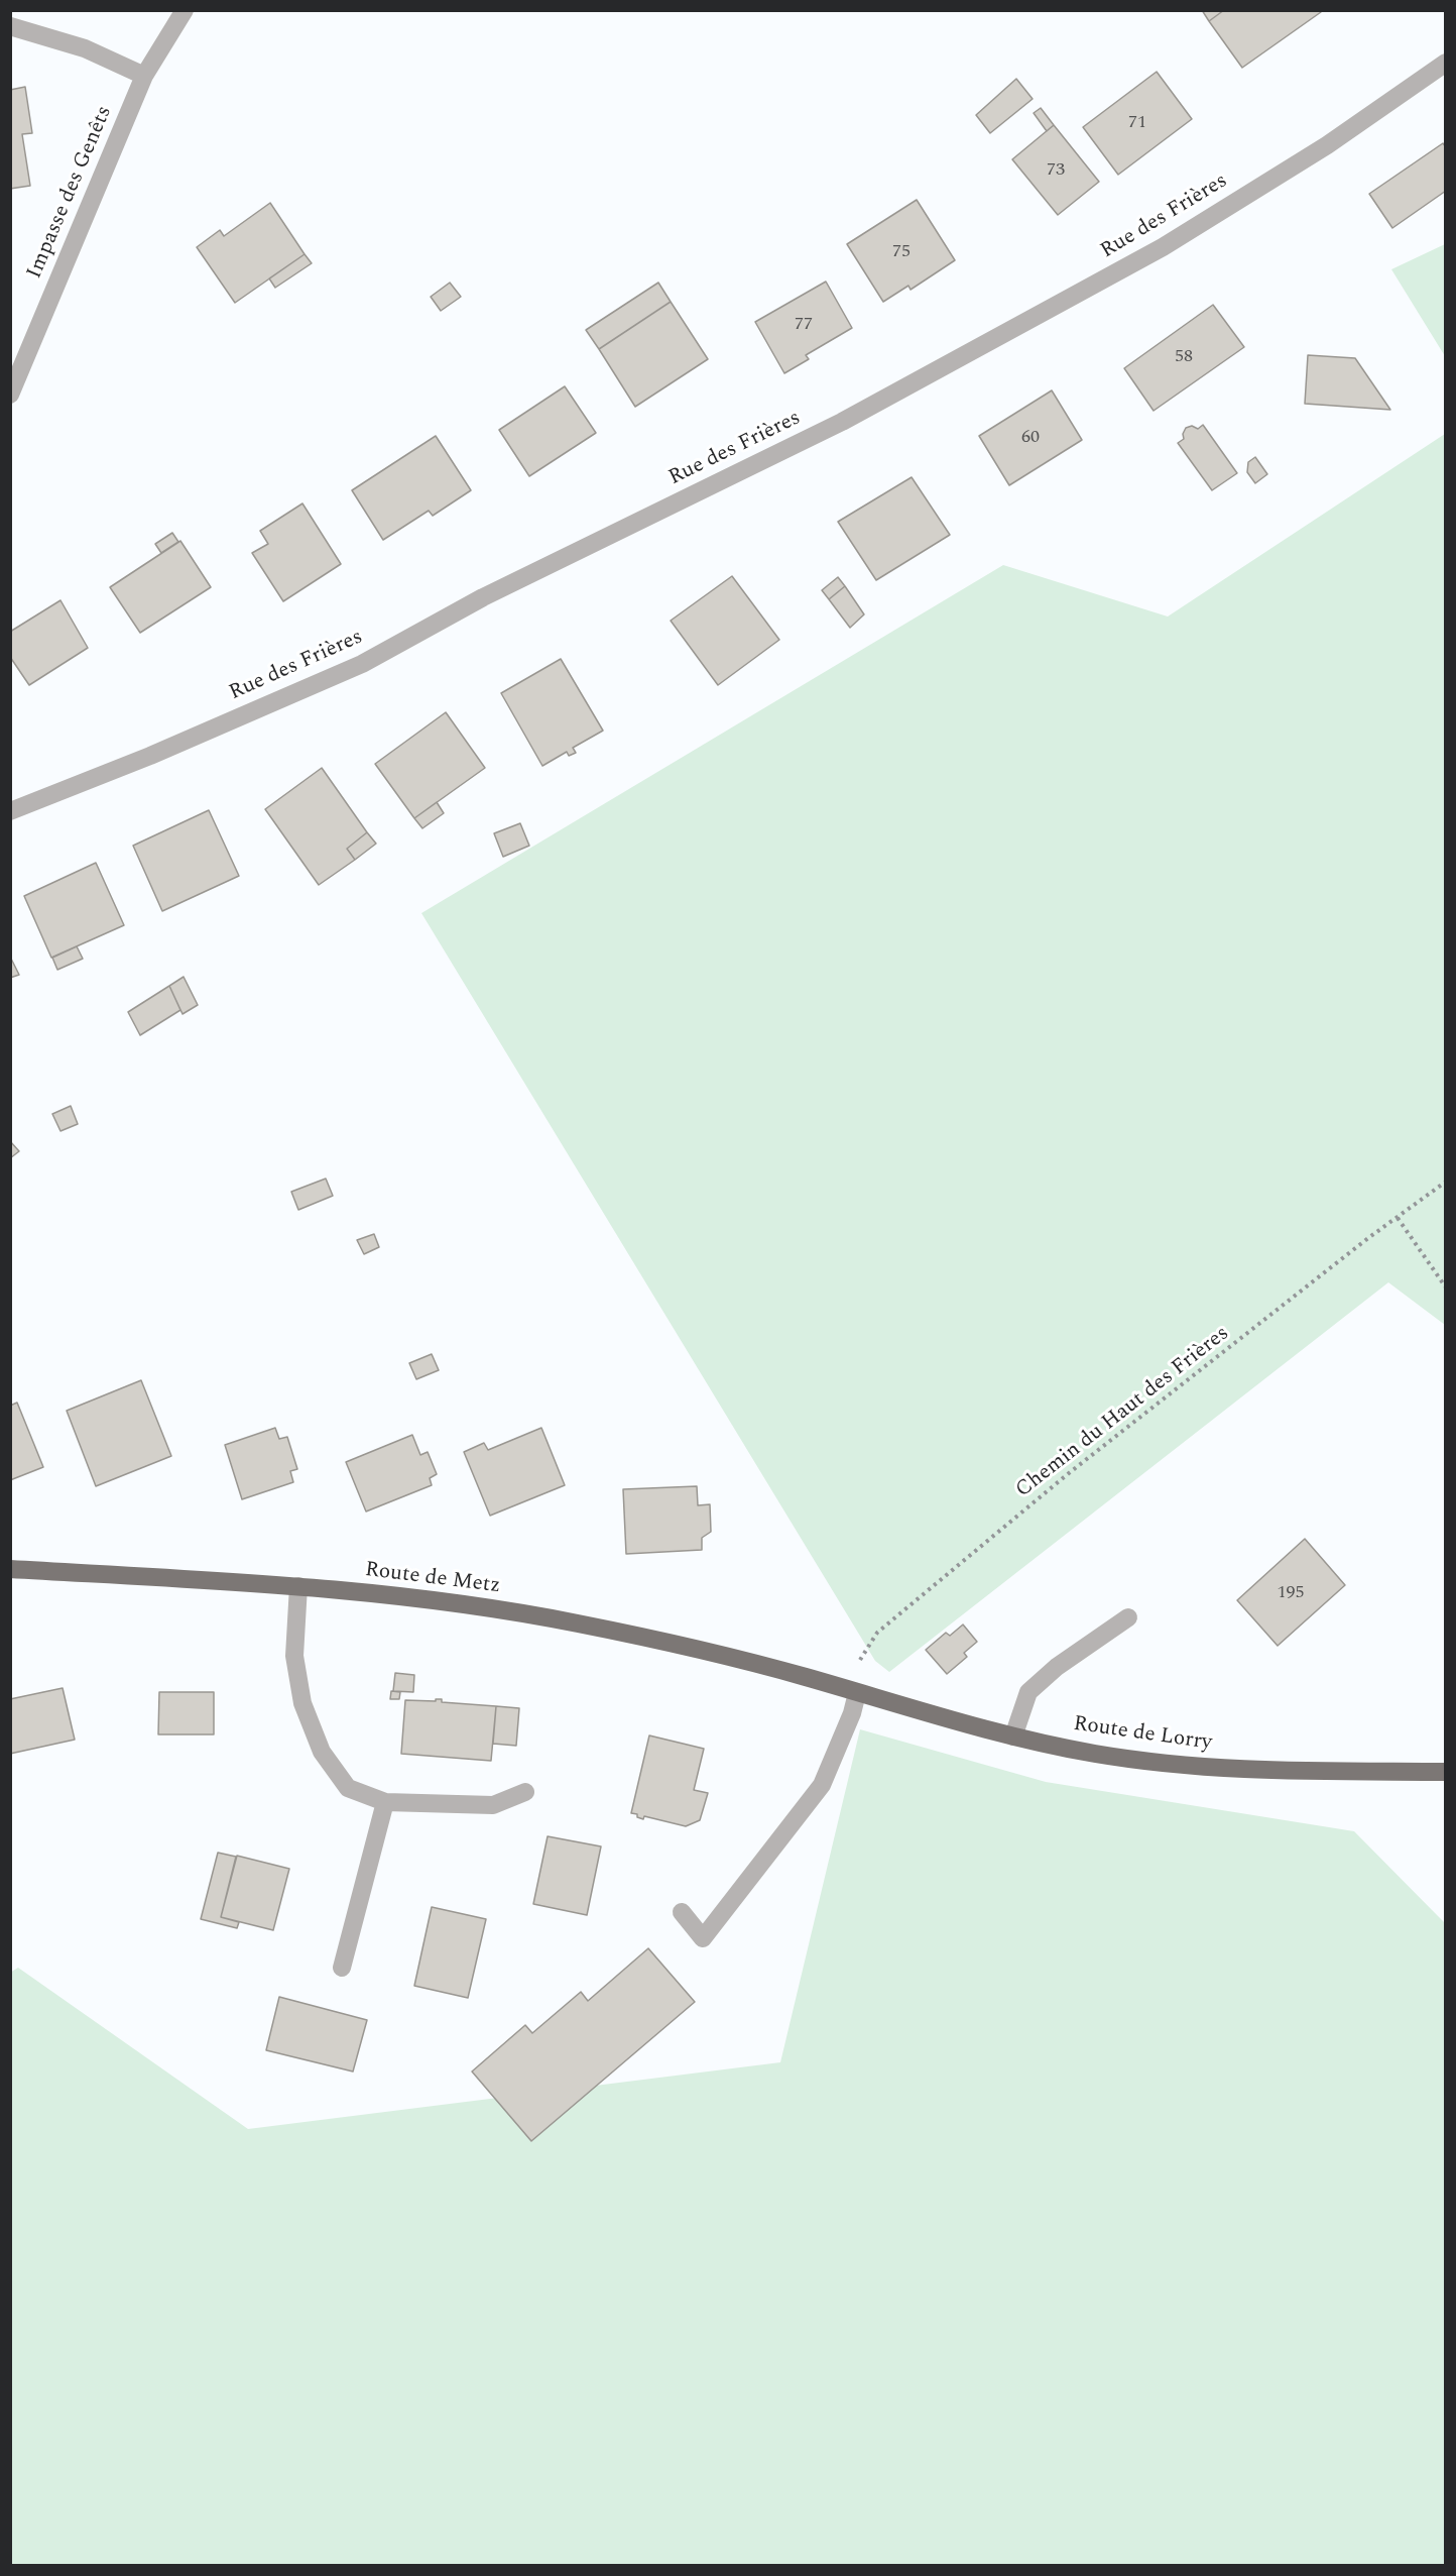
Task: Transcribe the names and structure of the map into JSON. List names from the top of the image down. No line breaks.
{"streets":{"main road":["Route de Metz","Route de Lorry"],"street":["Impasse des Genêts","Rue des Frières"],"path":["Chemin du Haut des Frières"]},"crossings":[["Chemin du Haut des Frières","Route de Metz"],["Chemin du Haut des Frières","Route de Lorry"],["Route de Metz","Route de Lorry"]],"house_numbers":["71","73","75","77","58","60","195"]}
